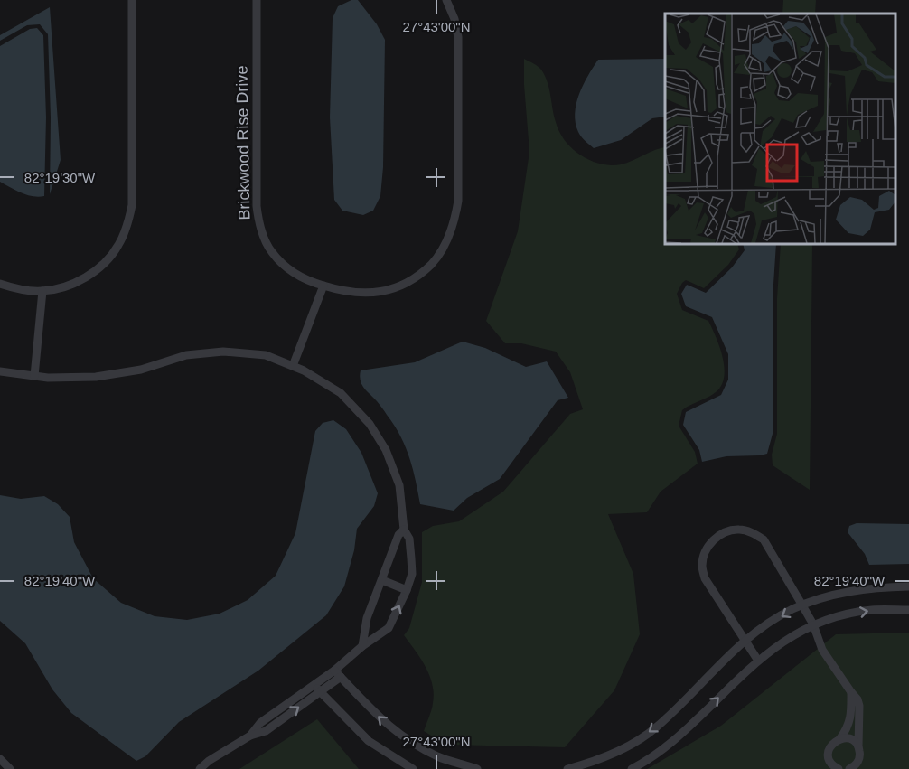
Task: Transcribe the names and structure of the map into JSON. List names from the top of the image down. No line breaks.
{"streets":{"street":["Brickwood Rise Drive"]},"coordinates":["27°43'00\"N","82°19'30\"W","82°19'40\"W"]}
